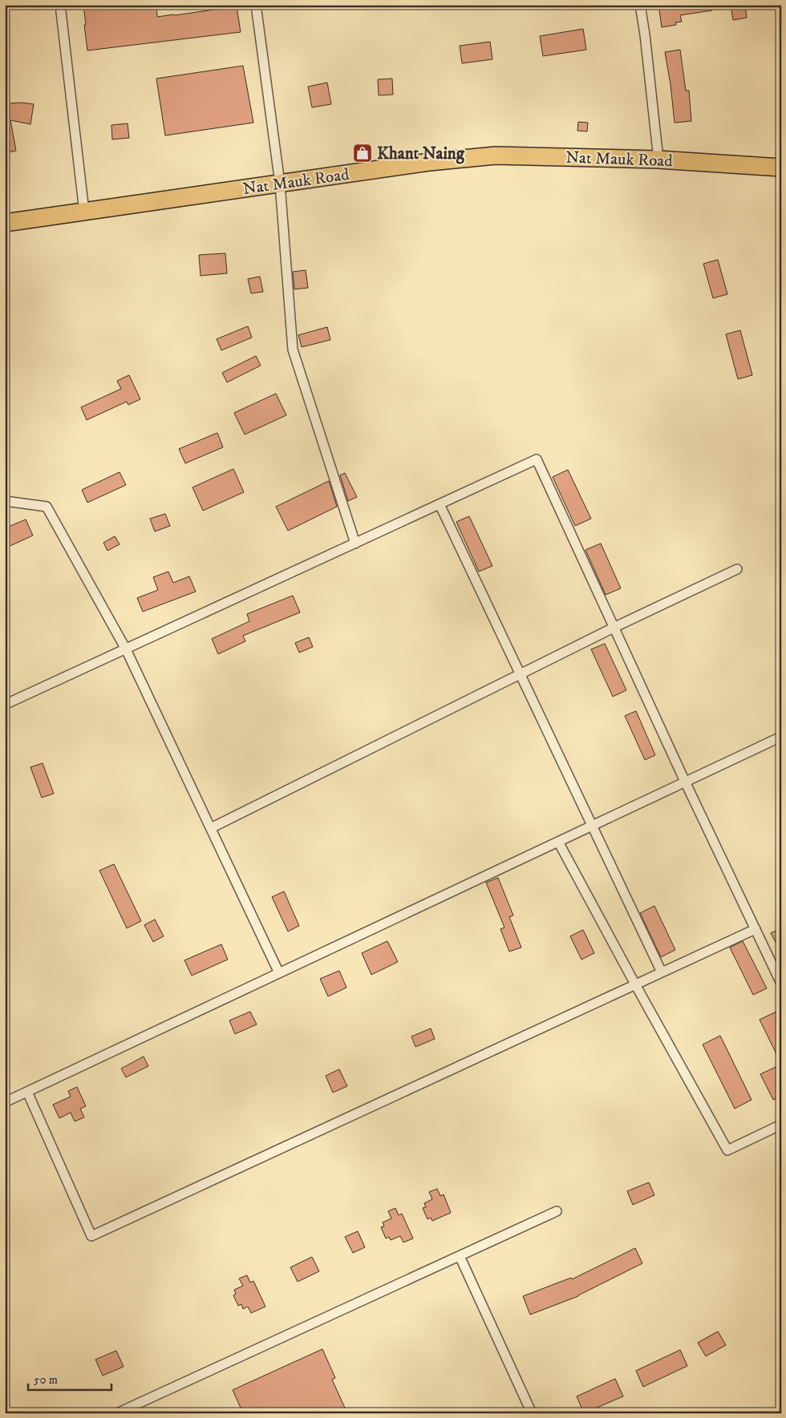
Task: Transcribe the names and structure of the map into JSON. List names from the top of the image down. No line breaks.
{"streets":{"highway":["Nat Mauk Road"]},"places":{"shop":["Khant Naing"]},"scale_bar":"50 m"}
